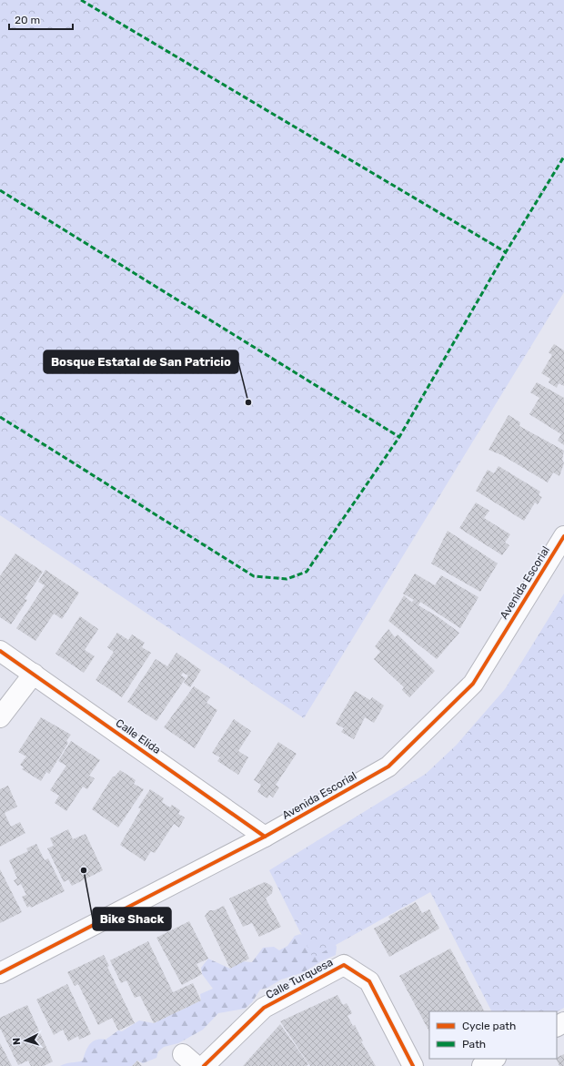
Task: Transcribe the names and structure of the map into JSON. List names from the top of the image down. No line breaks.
{"streets":{"street":["Avenida Escorial","Calle Elida","Calle Turquesa"]},"crossings":[["Avenida Escorial","Calle Elida"]],"places":["Bosque Estatal de San Patricio","Bike Shack"],"legend":["Cycle path","Path"],"scale_bar":"20 m","north":"left"}
